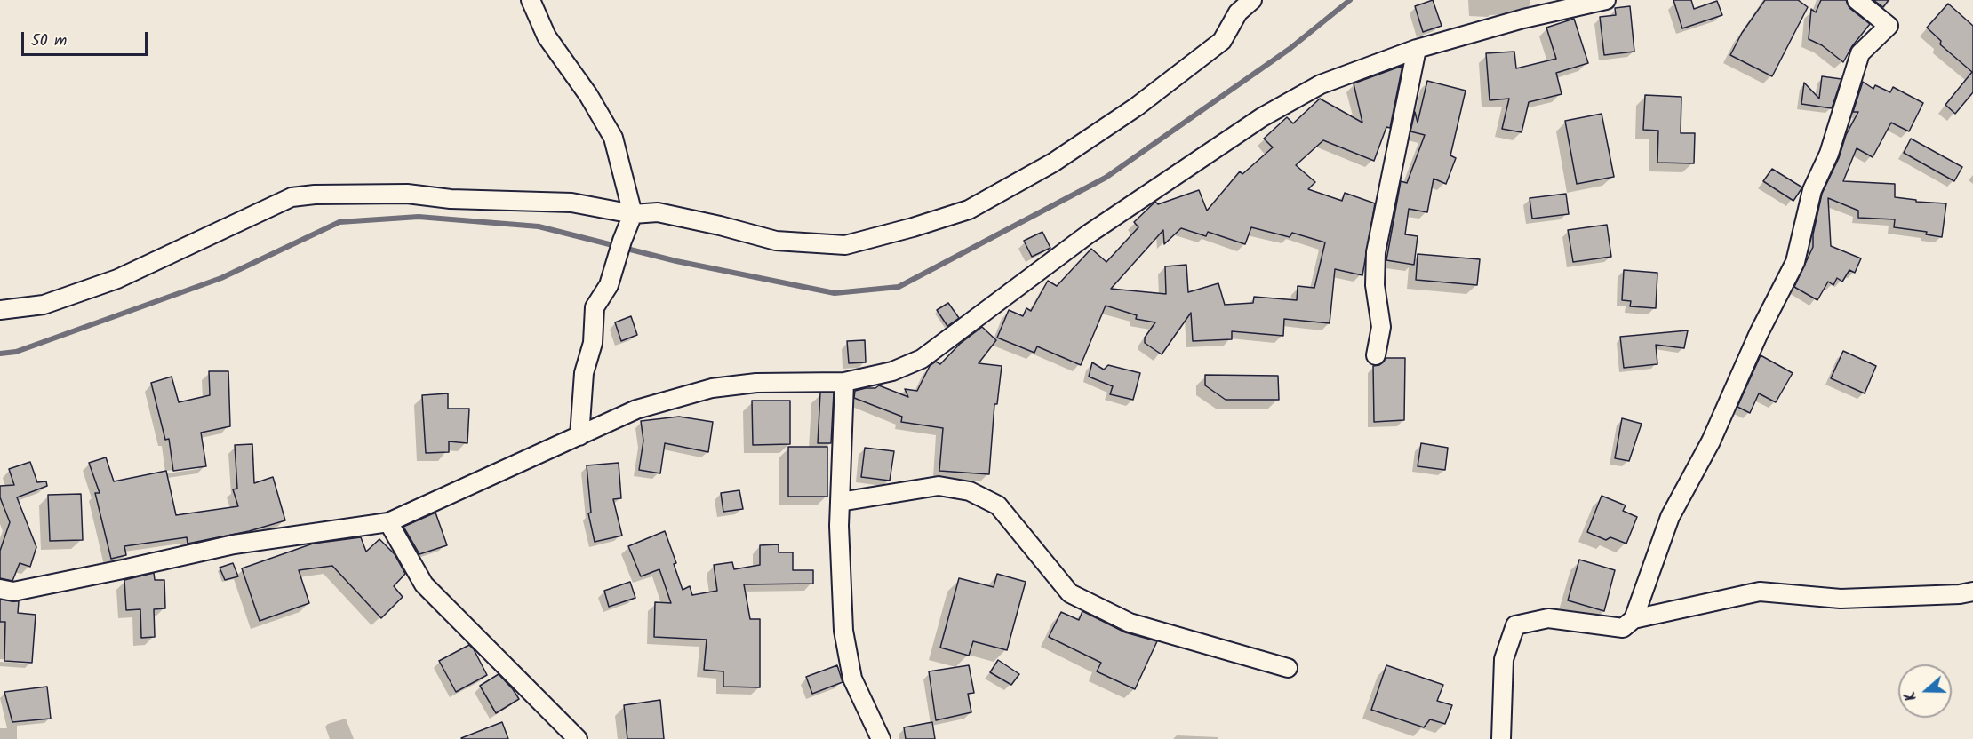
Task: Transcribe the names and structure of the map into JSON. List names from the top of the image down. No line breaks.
{"scale_bar":"50 m","north":"left"}
